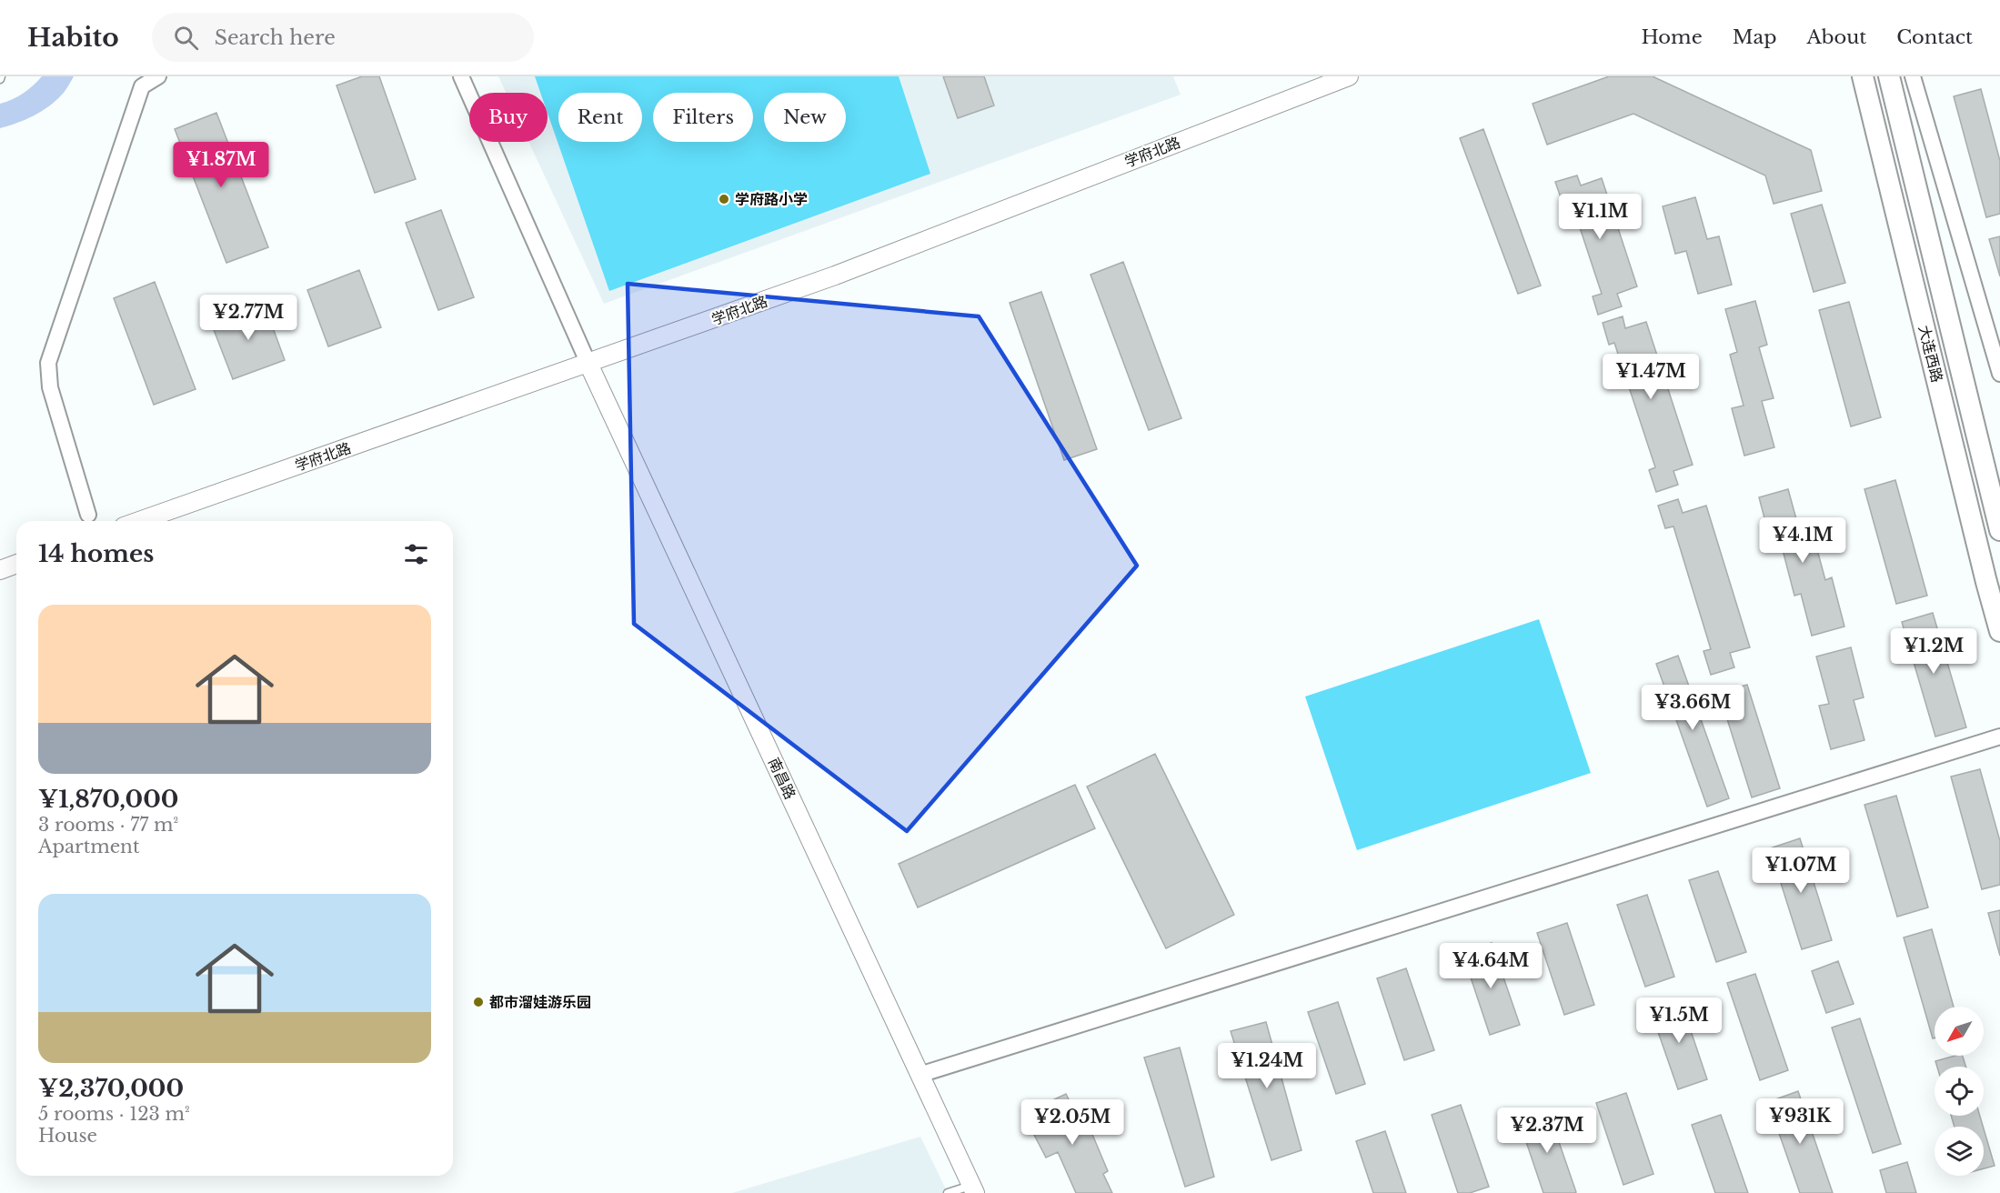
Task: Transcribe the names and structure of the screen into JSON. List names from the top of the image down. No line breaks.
{"streets":{"main road":["大连西路"],"street":["学府北路","南昌路"]},"crossings":[["学府北路","南昌路"]],"places":["学府路小学","都市溜娃游乐园"],"north":"bottom left","page":{"header":"Habito","search":"Search here","nav":["Home","Map","About","Contact"],"chip":["Buy","Rent","Filters","New"],"price":["¥1.87M","¥1.1M","¥2.77M","¥1.47M","¥4.1M","¥1.2M","¥3.66M","¥1.07M","¥4.64M","¥1.5M","¥1.24M","¥931K","¥2.05M","¥2.37M"],"heading":"14 homes","list":[{"name":"¥1,870,000","note":"3 rooms · 77 m² · Apartment"},{"name":"¥2,370,000","note":"5 rooms · 123 m² · House"}]}}
